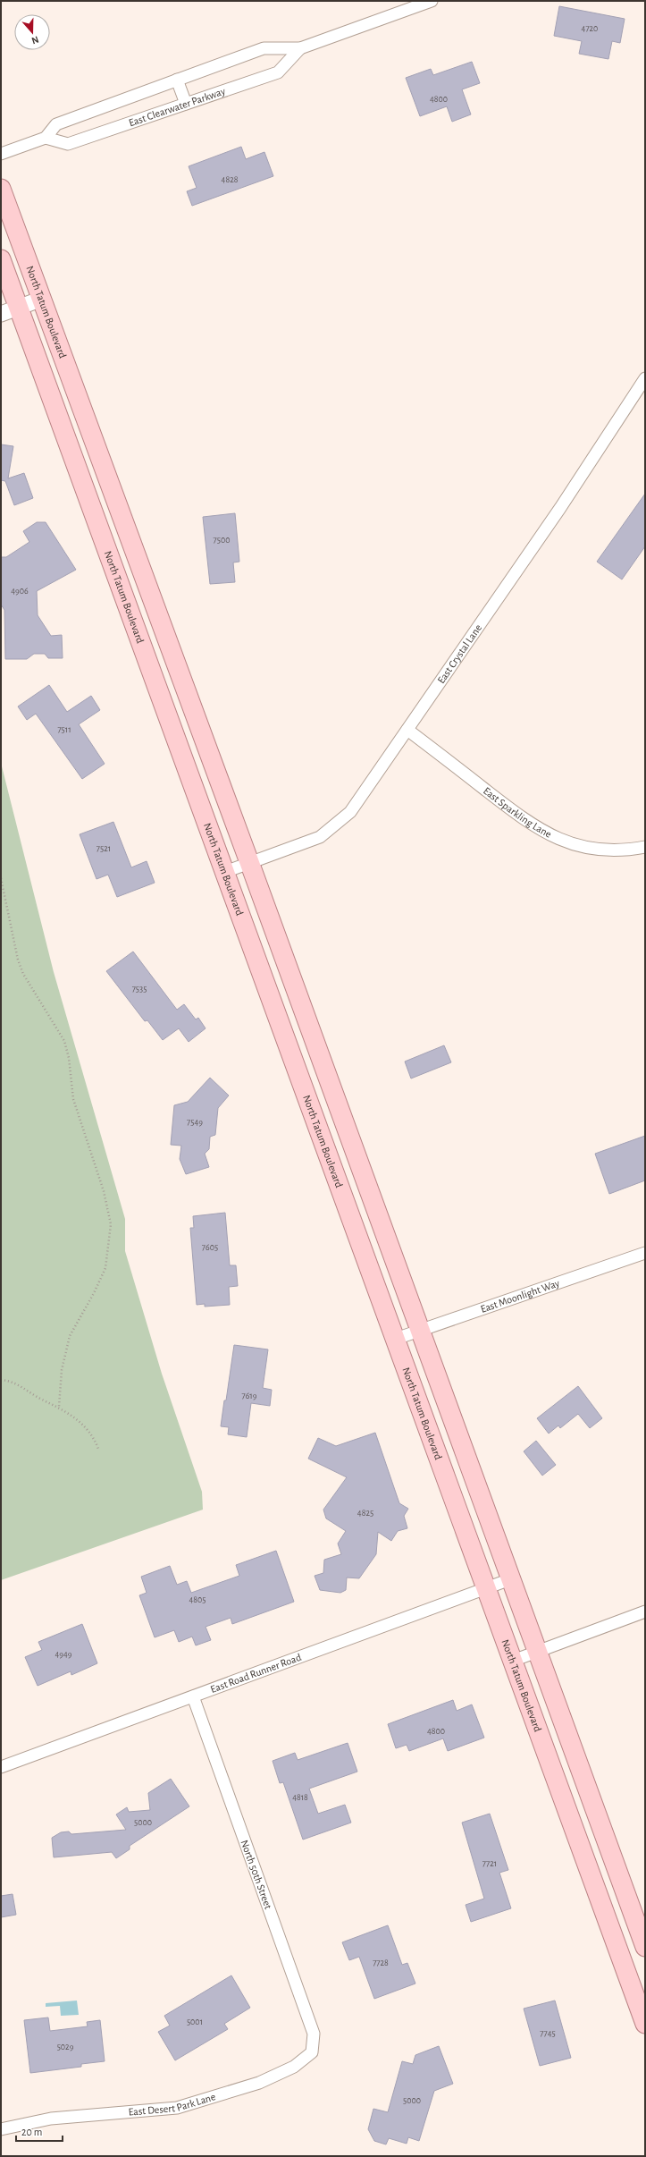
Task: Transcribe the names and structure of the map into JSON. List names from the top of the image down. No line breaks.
{"streets":{"main road":["North Tatum Boulevard"],"street":["East Clearwater Parkway","East Crystal Lane","East Sparkling Lane","East Moonlight Way","East Road Runner Road","North 50th Street","East Desert Park Lane"]},"crossings":[["North Tatum Boulevard","East Crystal Lane"],["North Tatum Boulevard","East Moonlight Way"],["North Tatum Boulevard","East Road Runner Road"],["East Crystal Lane","East Sparkling Lane"],["East Road Runner Road","North 50th Street"],["North 50th Street","East Desert Park Lane"]],"house_numbers":["4720","4800","4828","7500","4906","7511","7521","7535","7549","7605","7619","4825","4805","4949","4800","4818","5000","7721","7728","5001","7745","5029","5000"],"scale_bar":"20 m","north":"bottom"}
